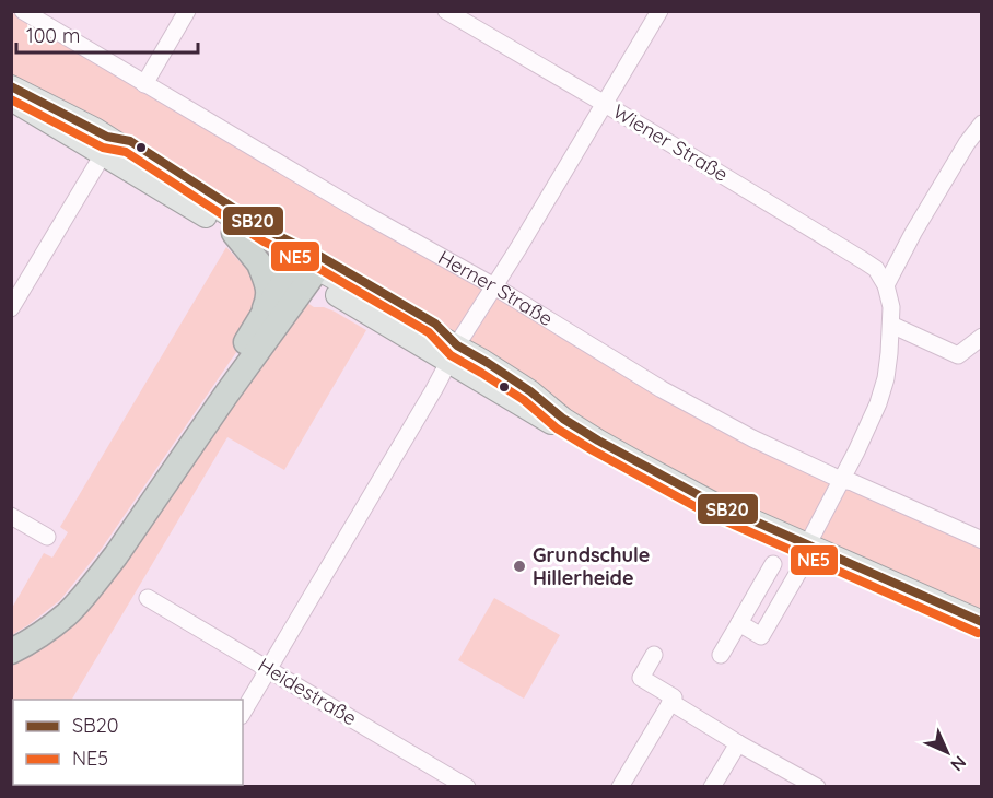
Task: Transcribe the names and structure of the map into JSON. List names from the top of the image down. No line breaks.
{"streets":{"street":["Wiener Straße","Herner Straße","Heidestraße"]},"places":["Grundschule Hillerheide"],"lines":["transit line SB20","transit line NE5"],"legend":["SB20","NE5"],"scale_bar":"100 m","north":"bottom right"}
